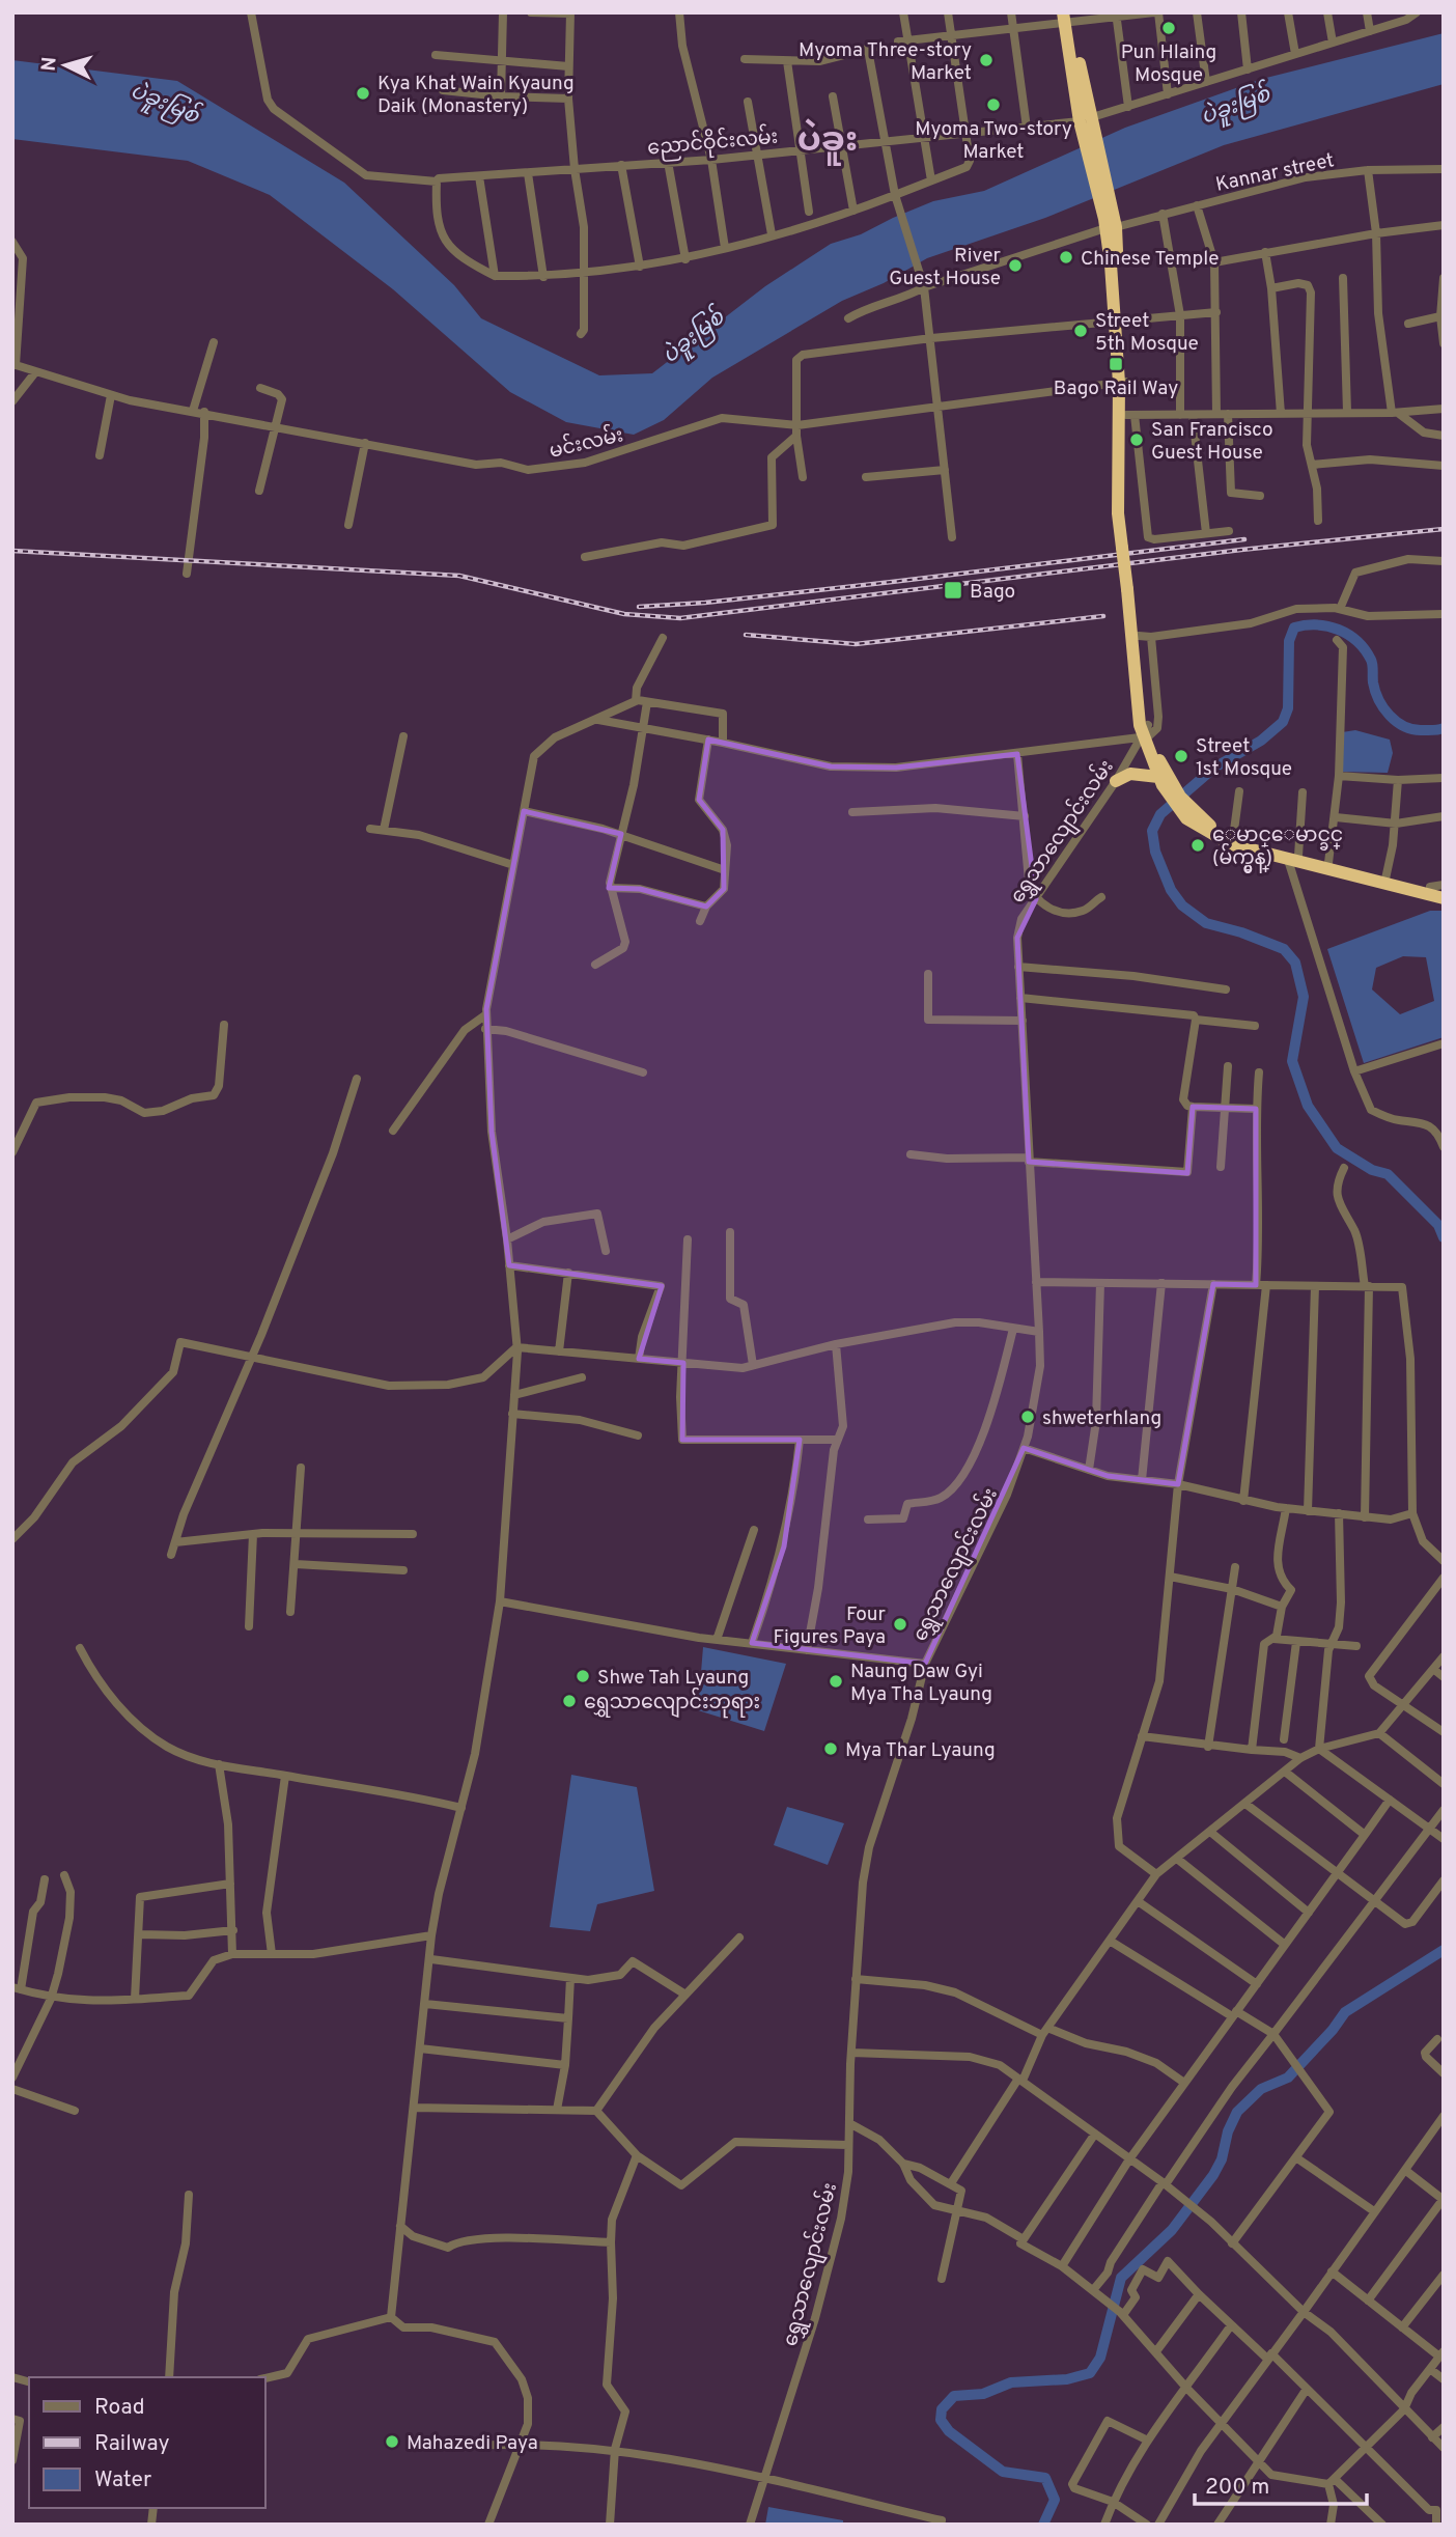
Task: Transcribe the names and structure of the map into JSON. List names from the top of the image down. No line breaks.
{"streets":{"street":["ညောင်ဝိုင်းလမ်း","Kannar street","မင်းလမ်း","ရွှေသာလျောင်းလမ်း"]},"districts":["ပဲခူး"],"water":["ပဲခူးမြစ်"],"places":{"other":["Pun Hlaing Mosque","Myoma Three-story Market","Kya Khat Wain Kyaung Daik (Monastery)","Myoma Two-story Market","Chinese Temple","River Guest House","Street 5th Mosque","San Francisco Guest House","Street 1st Mosque","ေမာင္ေမာင္ခင္ (မ်က္မွန္)","shweterhlang","Four Figures Paya","Shwe Tah Lyaung","Naung Daw Gyi Mya Tha Lyaung","ရွှေသာလျောင်းဘုရား","Mya Thar Lyaung","Mahazedi Paya"],"transit":["Bago Rail Way","Bago"]},"legend":["Road","Railway","Water"],"scale_bar":"200 m","north":"left"}
